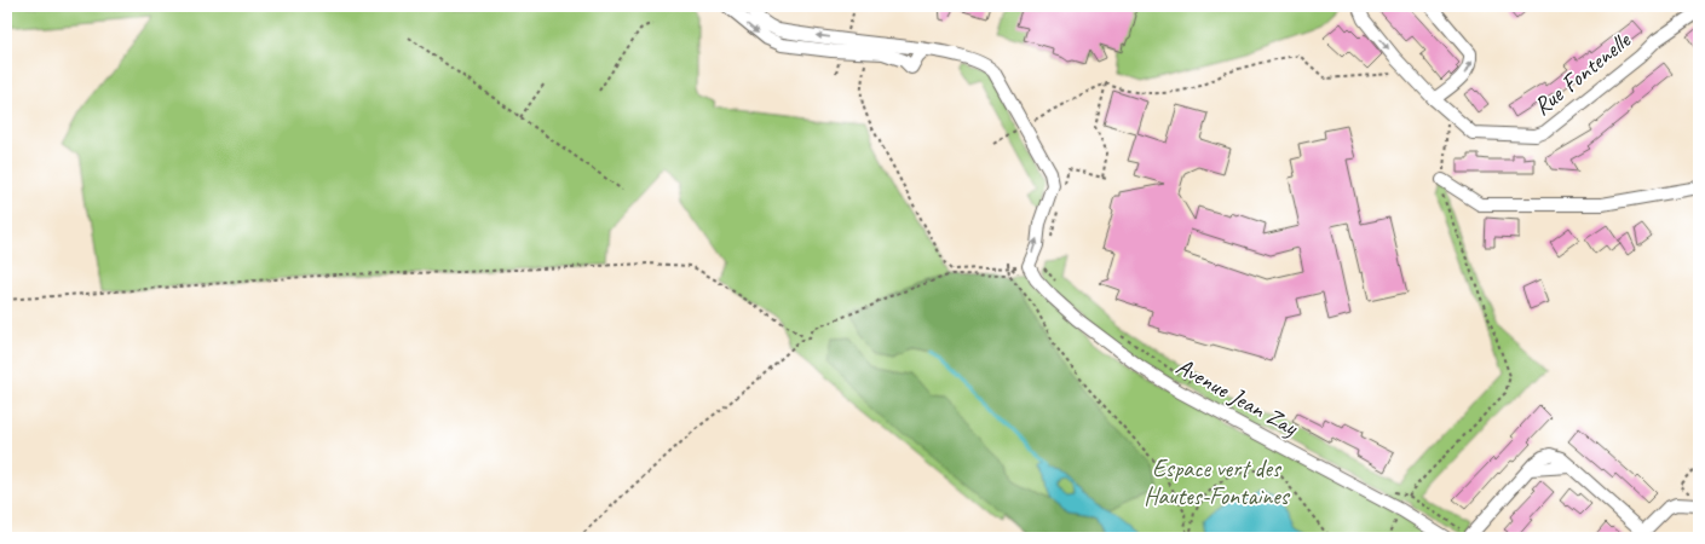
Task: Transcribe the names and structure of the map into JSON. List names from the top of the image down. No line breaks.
{"streets":{"street":["Rue Fontenelle","Avenue Jean Zay"]},"one_way":["Avenue Jean Zay"],"parks":["Espace vert des Hautes-Fontaines"]}
